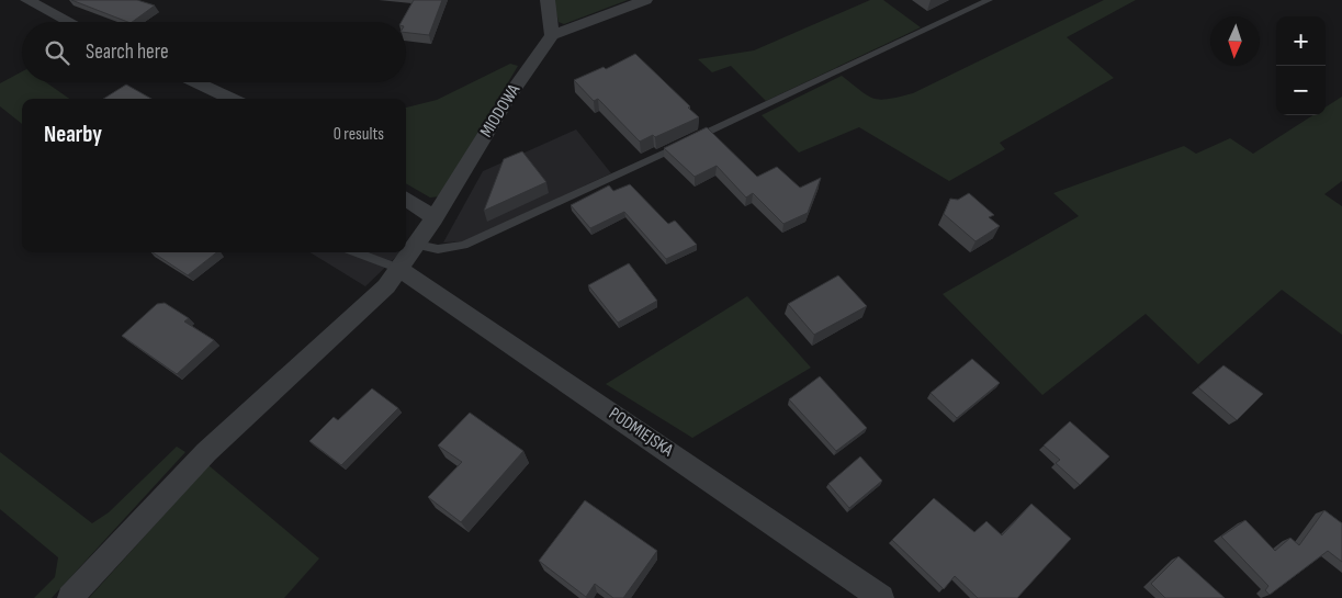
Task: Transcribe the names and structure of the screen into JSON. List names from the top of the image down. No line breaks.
{"streets":{"street":["MIODOWA","PODMIEJSKA"]},"crossings":[["MIODOWA","PODMIEJSKA"]],"north":"bottom","page":{"map_buttons":["+","−"],"search":"Search here","heading":["Nearby","0 results"]}}
